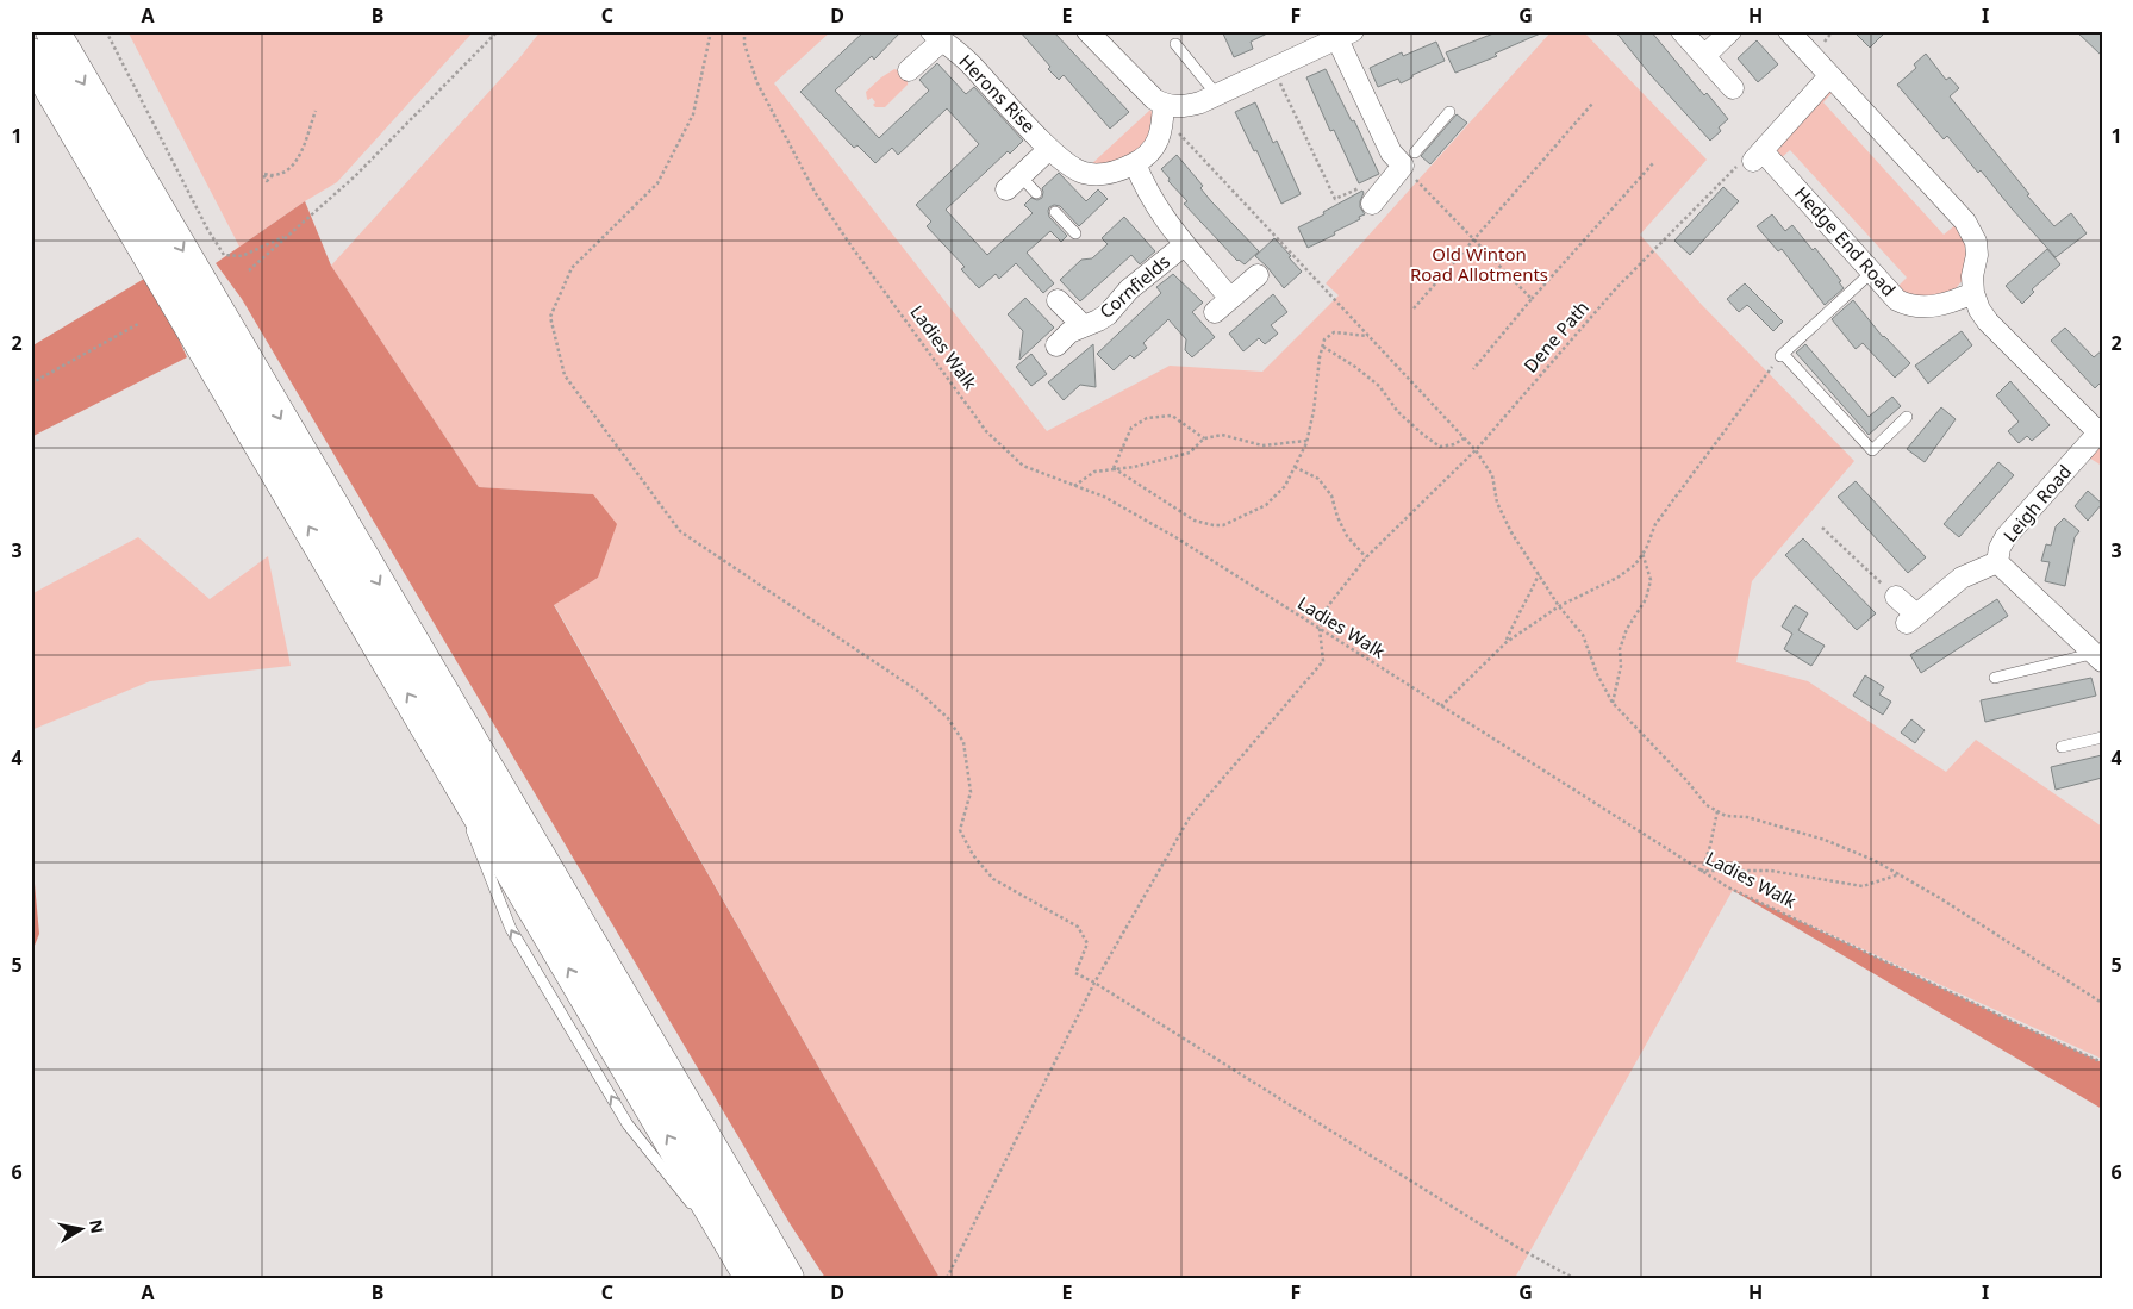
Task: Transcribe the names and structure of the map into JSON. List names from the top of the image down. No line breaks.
{"streets":{"street":["Herons Rise","Hedge End Road","Cornfields","Leigh Road"],"path":["Dene Path","Ladies Walk"]},"crossings":[["Herons Rise","Cornfields"],["Hedge End Road","Dene Path"],["Dene Path","Ladies Walk"]],"parks":["Old Winton Road Allotments"],"north":"right","grid":{"columns":["A","B","C","D","E","F","G","H","I"],"rows":["1","2","3","4","5","6"]}}
